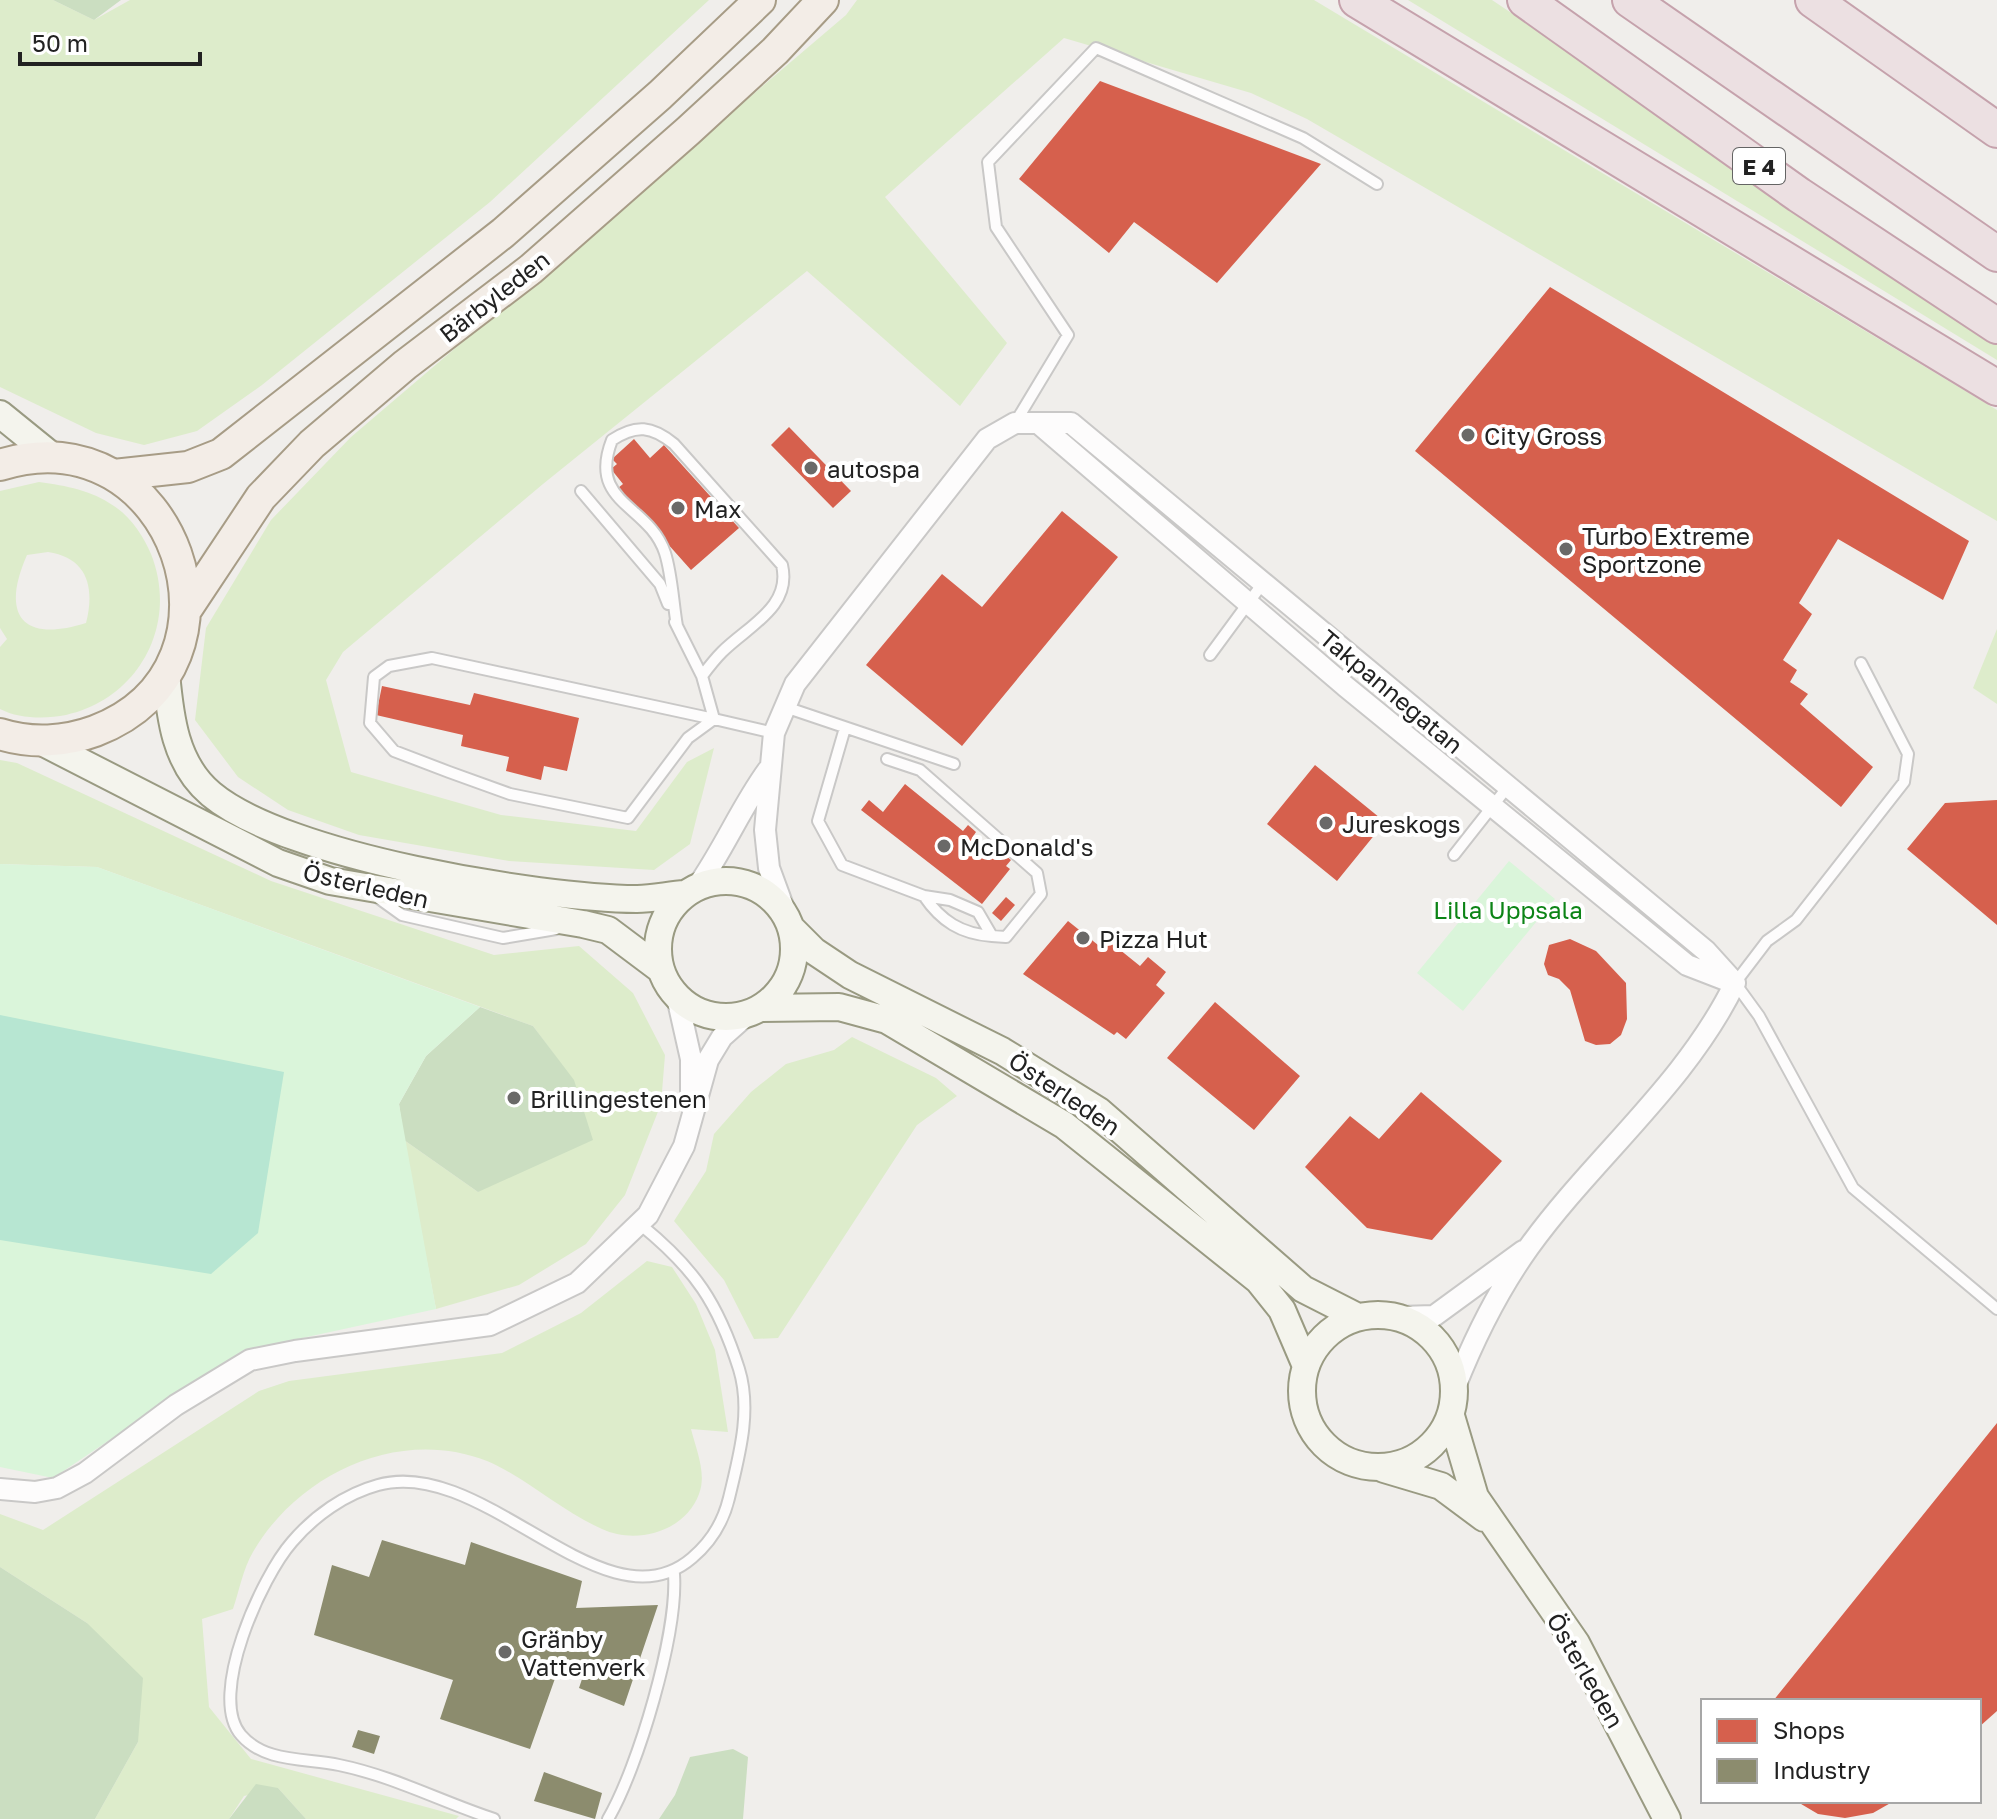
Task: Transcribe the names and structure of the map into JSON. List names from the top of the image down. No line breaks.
{"streets":{"highway":["E 4"],"main road":["Bärbyleden","Österleden"],"street":["Takpannegatan"]},"parks":["Lilla Uppsala"],"places":["City Gross","autospa","Max","Turbo Extreme Sportzone","Jureskogs","McDonald's","Pizza Hut","Brillingestenen","Gränby Vattenverk"],"legend":["Shops","Industry"],"scale_bar":"50 m"}
